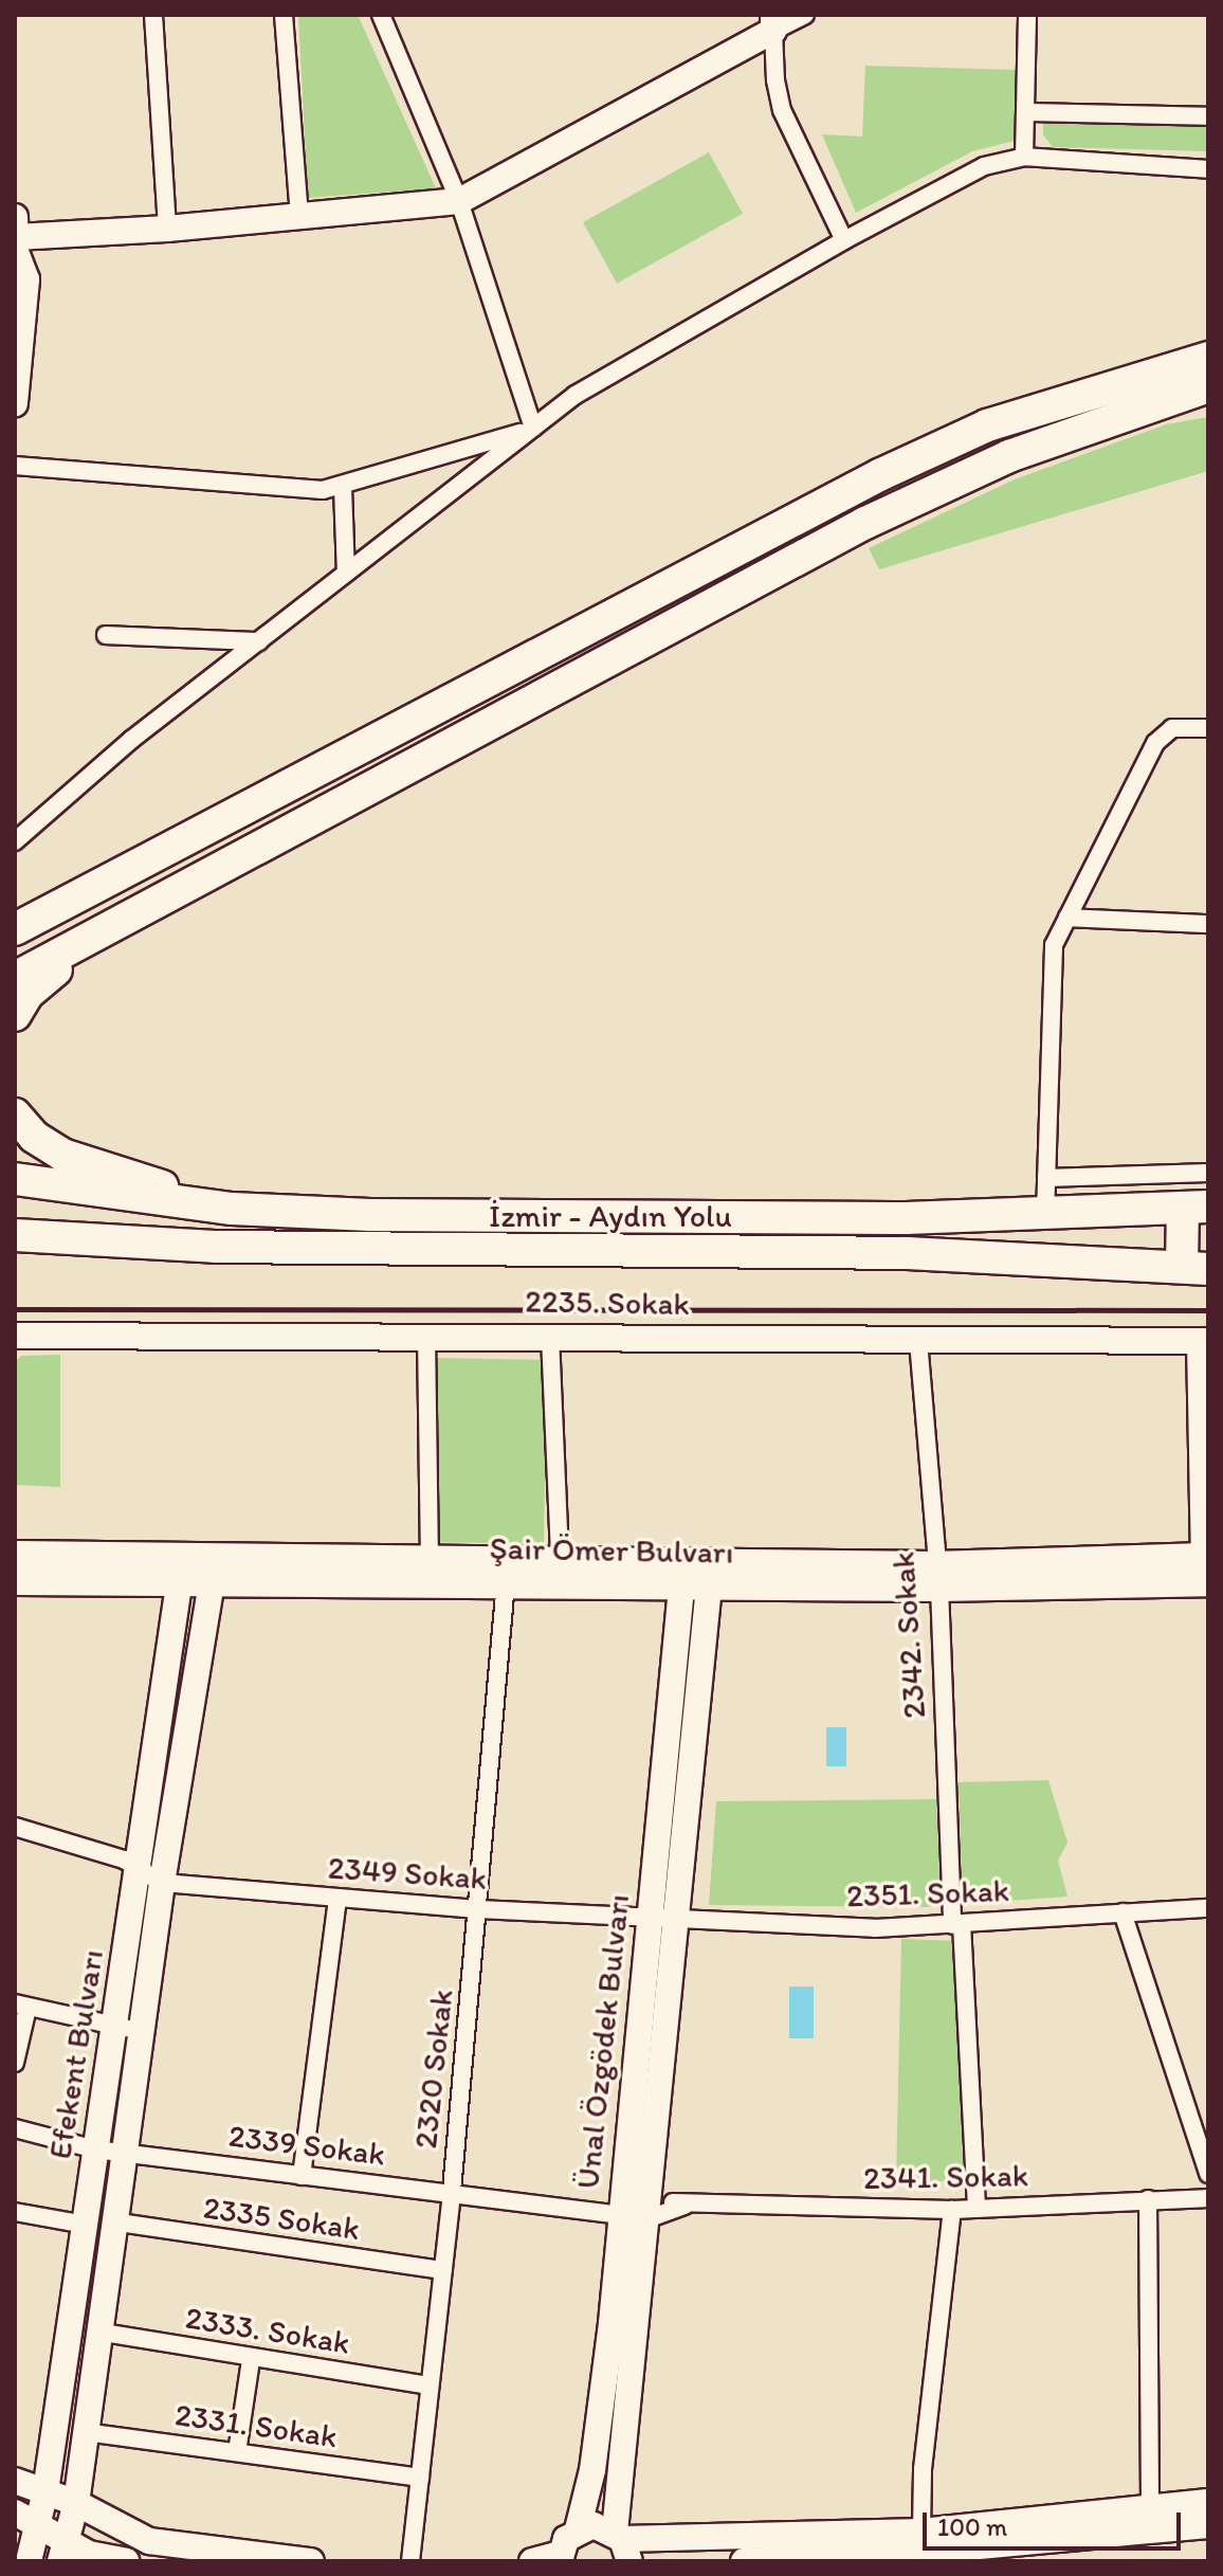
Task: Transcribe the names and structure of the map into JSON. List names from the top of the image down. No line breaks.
{"streets":{"highway":["İzmir - Aydın Yolu"],"main road":["Şair Ömer Bulvarı"],"street":["2235. Sokak","2342. Sokak","2349 Sokak","2351. Sokak","Ünal Özgödek Bulvarı","Efekent Bulvarı","2320 Sokak","2339 Sokak","2341. Sokak","2335 Sokak","2333. Sokak","2331. Sokak"]},"crossings":[["2235. Sokak","2342. Sokak"],["Şair Ömer Bulvarı","2342. Sokak"],["Şair Ömer Bulvarı","Ünal Özgödek Bulvarı"],["Şair Ömer Bulvarı","Efekent Bulvarı"],["Şair Ömer Bulvarı","2320 Sokak"],["2342. Sokak","2351. Sokak"],["2342. Sokak","2341. Sokak"],["2349 Sokak","2351. Sokak"],["2349 Sokak","Ünal Özgödek Bulvarı"],["2349 Sokak","Efekent Bulvarı"],["2349 Sokak","2320 Sokak"],["2351. Sokak","Ünal Özgödek Bulvarı"],["Ünal Özgödek Bulvarı","2339 Sokak"],["Ünal Özgödek Bulvarı","2341. Sokak"],["Efekent Bulvarı","2339 Sokak"],["Efekent Bulvarı","2335 Sokak"],["Efekent Bulvarı","2333. Sokak"],["Efekent Bulvarı","2331. Sokak"],["2320 Sokak","2339 Sokak"],["2320 Sokak","2335 Sokak"],["2320 Sokak","2333. Sokak"],["2320 Sokak","2331. Sokak"]],"scale_bar":"100 m"}
